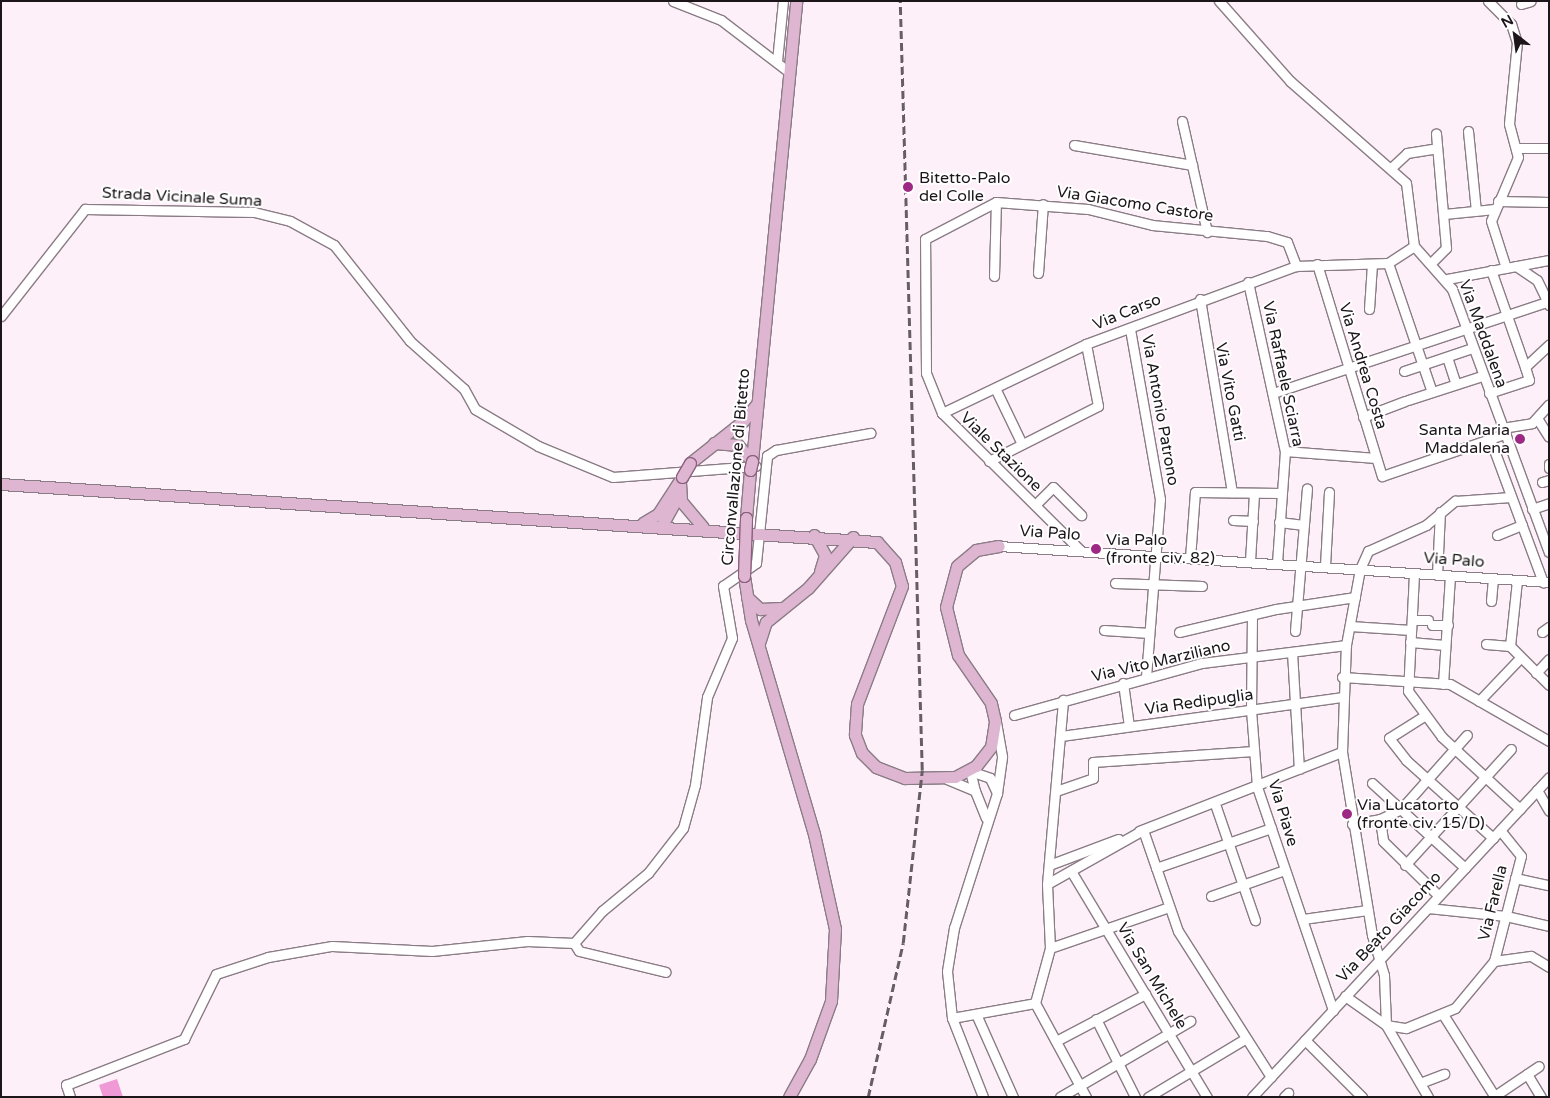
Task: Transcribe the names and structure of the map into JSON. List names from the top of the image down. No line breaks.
{"streets":{"main road":["Circonvallazione di Bitetto","Via Palo"],"street":["Strada Vicinale Suma","Via Giacomo Castore","Via Carso","Via Maddalena","Via Andrea Costa","Via Raffaele Sciarra","Via Vito Gatti","Via Antonio Patrono","Viale Stazione","Via Vito Marziliano","Via Redipuglia","Via Piave","Via Farella","Via Beato Giacomo","Via San Michele"]},"crossings":[["Via Giacomo Castore","Via Carso"],["Via Giacomo Castore","Viale Stazione"],["Via Carso","Via Raffaele Sciarra"],["Via Carso","Via Vito Gatti"],["Via Carso","Via Antonio Patrono"],["Via Carso","Viale Stazione"],["Via Raffaele Sciarra","Via Palo"],["Via Antonio Patrono","Via Palo"],["Via Antonio Patrono","Via Vito Marziliano"],["Viale Stazione","Via Palo"],["Via Vito Marziliano","Via Piave"],["Via Redipuglia","Via Piave"],["Via Piave","Via Beato Giacomo"],["Via Farella","Via Beato Giacomo"]],"places":["Bitetto-Palo del Colle","Santa Maria Maddalena","Via Palo (fronte civ. 82)","Via Lucatorto (fronte civ. 15/D)"],"north":"top left"}
